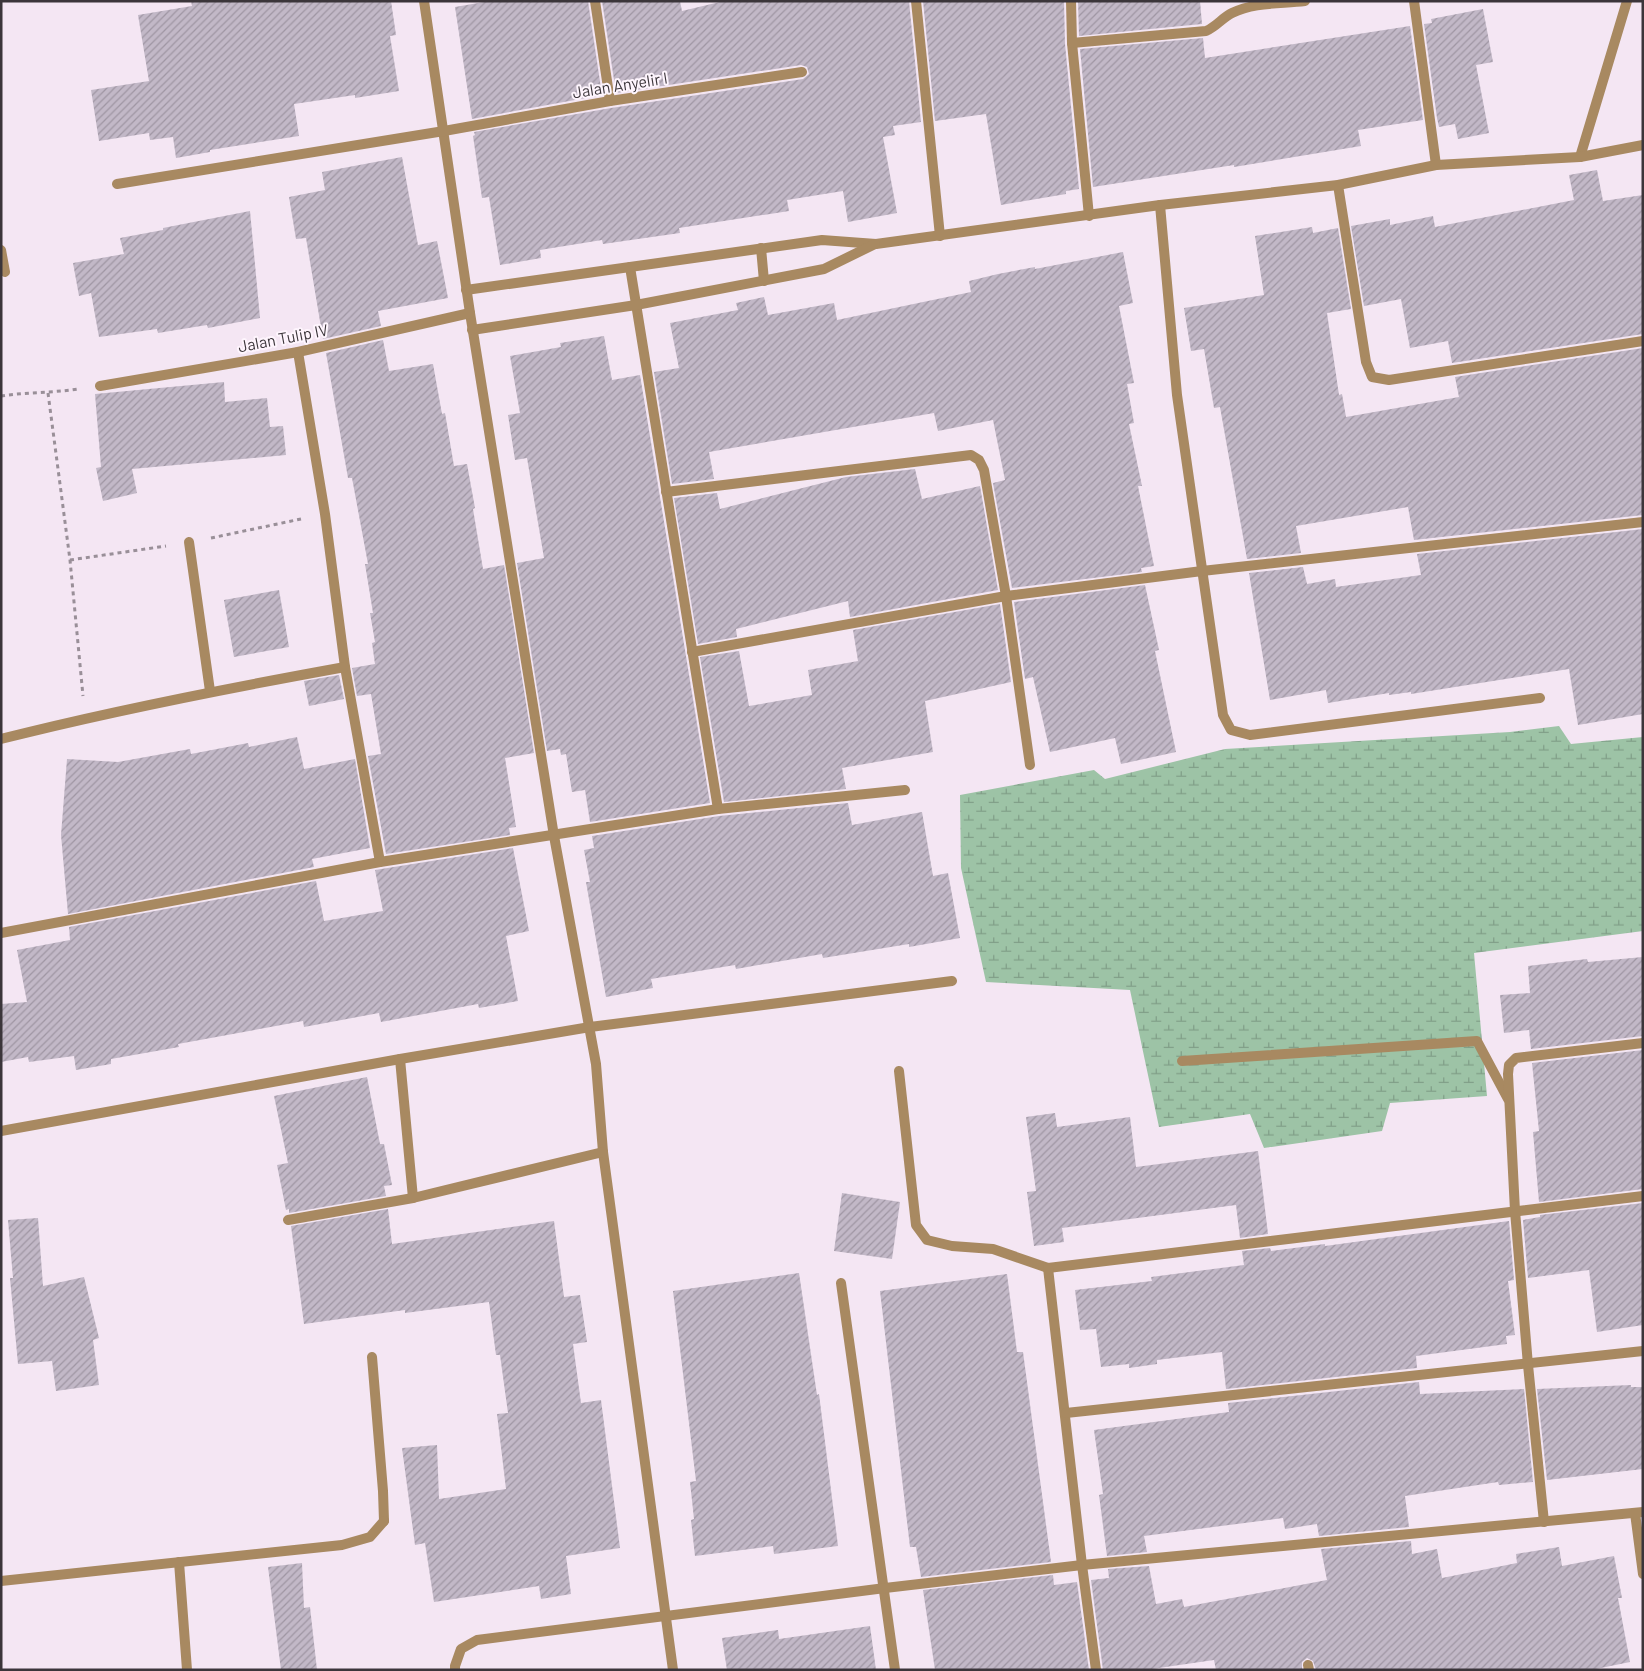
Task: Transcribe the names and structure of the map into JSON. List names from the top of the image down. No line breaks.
{"streets":{"street":["Jalan Anyelir I","Jalan Tulip IV"]}}
